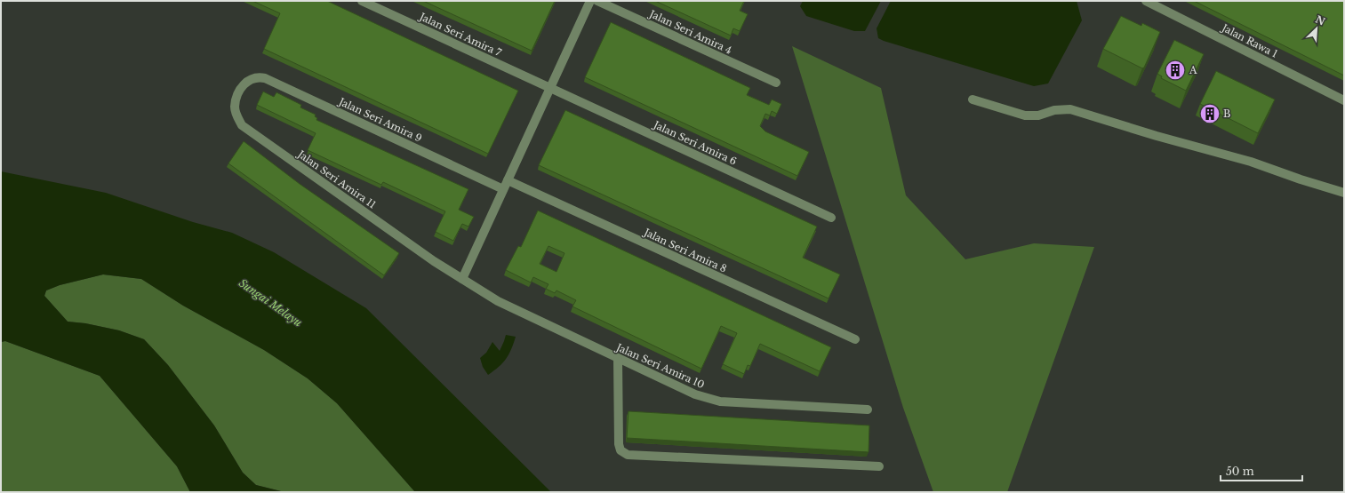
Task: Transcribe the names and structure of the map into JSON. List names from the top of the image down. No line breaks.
{"streets":{"street":["Jalan Seri Amira 4","Jalan Seri Amira 7","Jalan Rawa 1","Jalan Seri Amira 9","Jalan Seri Amira 6","Jalan Seri Amira 11","Jalan Seri Amira 8","Jalan Seri Amira 10"]},"crossings":[["Jalan Seri Amira 7","Jalan Seri Amira 6"],["Jalan Seri Amira 9","Jalan Seri Amira 11"],["Jalan Seri Amira 11","Jalan Seri Amira 10"]],"water":["Sungai Melayu"],"places":{"building":["A","B"]},"scale_bar":"50 m","north":"top right"}
